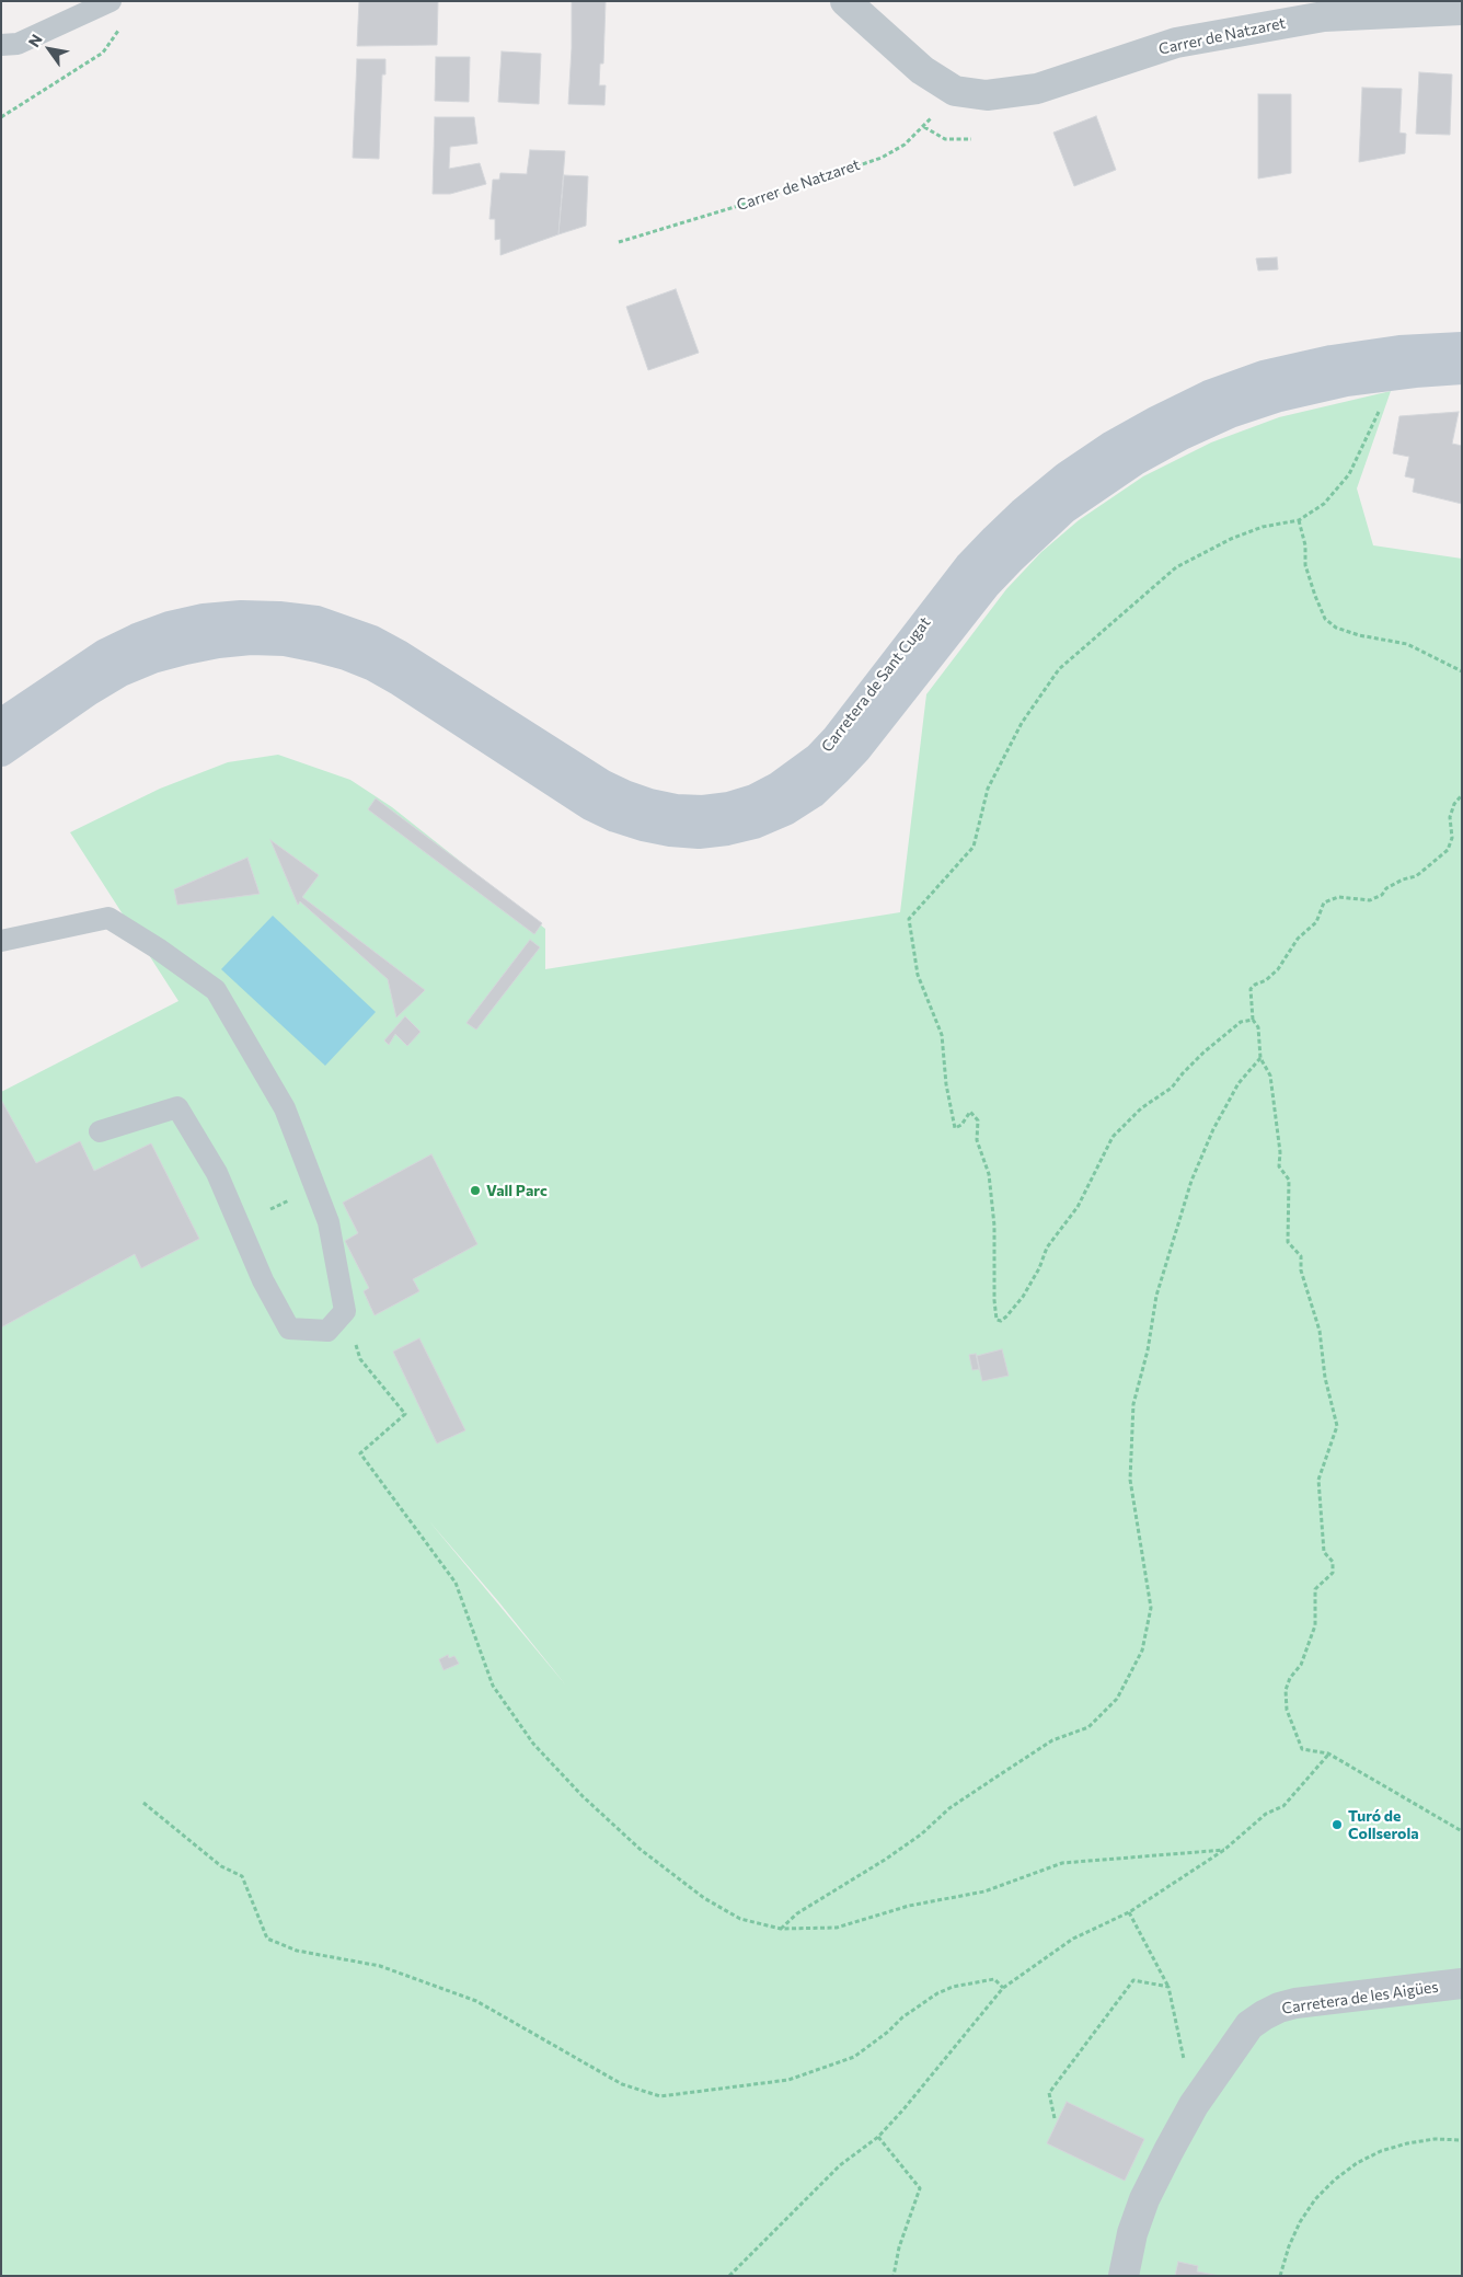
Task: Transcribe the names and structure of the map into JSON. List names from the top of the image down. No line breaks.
{"streets":{"main road":["Carretera de Sant Cugat"],"street":["Carrer de Natzaret","Carretera de les Aigües"]},"places":["Vall Parc","Turó de Collserola"],"north":"top left"}
